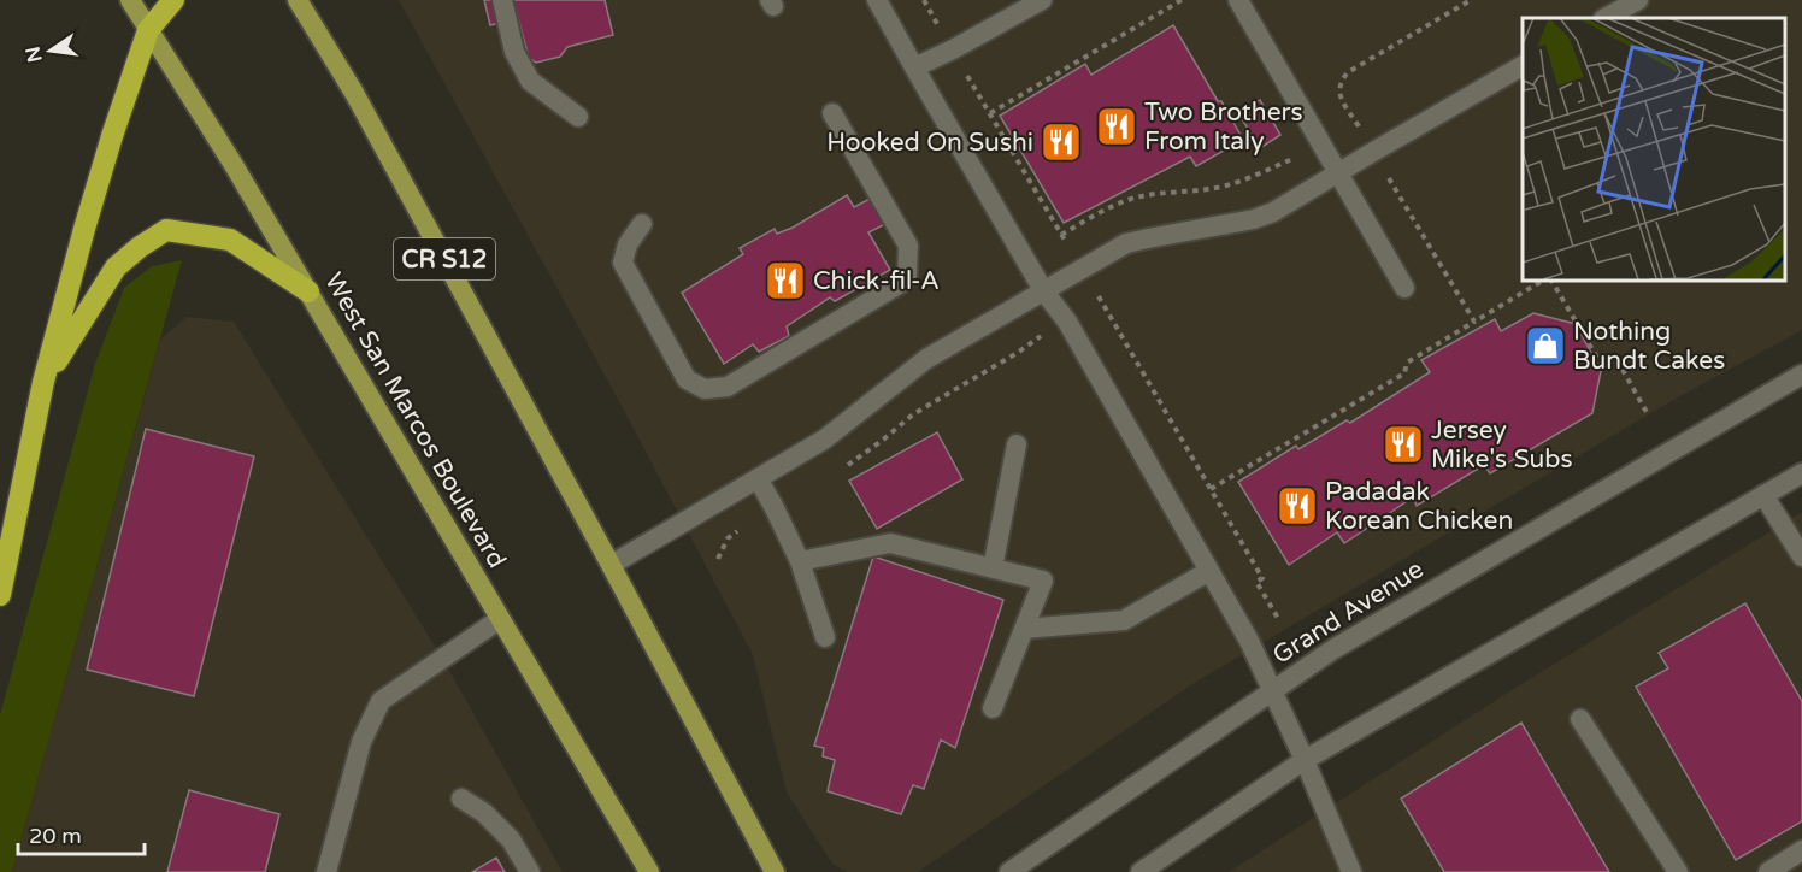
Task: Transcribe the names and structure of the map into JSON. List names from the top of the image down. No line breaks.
{"streets":{"main road":["CR S12","West San Marcos Boulevard"],"street":["Grand Avenue"]},"places":{"restaurant":["Two Brothers From Italy","Hooked On Sushi","Chick-fil-A","Jersey Mike's Subs","Padadak Korean Chicken"],"shop":["Nothing Bundt Cakes"]},"scale_bar":"20 m","north":"left"}
